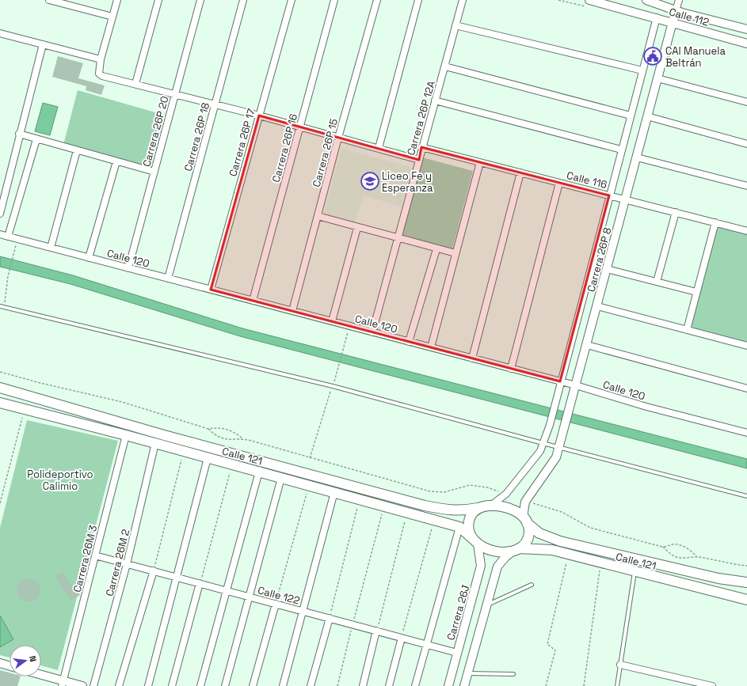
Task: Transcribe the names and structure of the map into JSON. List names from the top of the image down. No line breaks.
{"streets":{"main road":["Calle 121"],"street":["Calle 112","Carrera 26P 12A","Carrera 26P 20","Carrera 26P 18","Carrera 26P 17","Carrera 26P 16","Carrera 26P 15","Calle 116","Calle 120","Carrera 26P 8","Carrera 26M 3","Carrera 26M 2","Calle 122","Carrera 26J"]},"crossings":[["Calle 112","Carrera 26P 8"],["Carrera 26P 12A","Calle 116"],["Carrera 26P 12A","Calle 120"],["Carrera 26P 20","Calle 120"],["Carrera 26P 18","Calle 120"],["Carrera 26P 17","Calle 120"],["Carrera 26P 16","Calle 120"],["Carrera 26P 15","Calle 120"],["Calle 116","Carrera 26P 8"],["Calle 120","Carrera 26P 8"],["Carrera 26P 8","Calle 121"],["Carrera 26P 8","Carrera 26J"],["Calle 121","Carrera 26M 3"],["Calle 121","Carrera 26M 2"],["Calle 121","Carrera 26J"],["Carrera 26M 3","Calle 122"],["Carrera 26M 2","Calle 122"],["Calle 122","Carrera 26J"]],"parks":["Polideportivo Calimio"],"places":{"public building":["CAI Manuela Beltrán"],"school or university":["Liceo Fe y Esperanza"]},"north":"right"}
